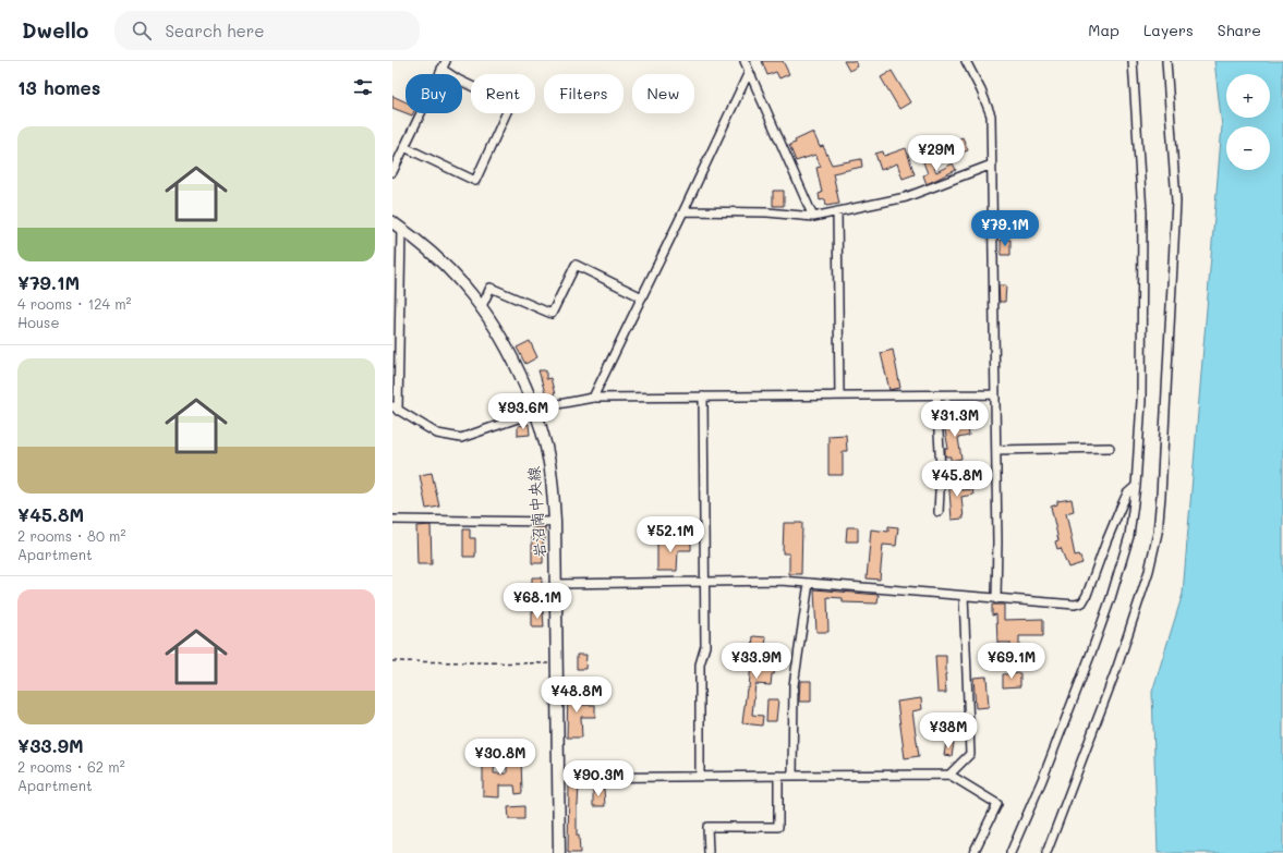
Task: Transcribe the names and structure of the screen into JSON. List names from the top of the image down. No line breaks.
{"streets":{"street":["岩沼南中央線"]},"page":{"header":"Dwello","search":"Search here","nav":["Map","Layers","Share"],"heading":"13 homes","map_buttons":["+","−"],"chip":["Buy","Rent","Filters","New"],"list":[{"name":"¥79.1M","note":"4 rooms · 124 m² · House"},{"name":"¥45.8M","note":"2 rooms · 80 m² · Apartment"},{"name":"¥33.9M","note":"2 rooms · 62 m² · Apartment"}],"price":["¥29M","¥79.1M","¥93.6M","¥31.3M","¥45.8M","¥52.1M","¥68.1M","¥33.9M","¥69.1M","¥48.8M","¥38M","¥30.8M","¥90.3M"]}}
